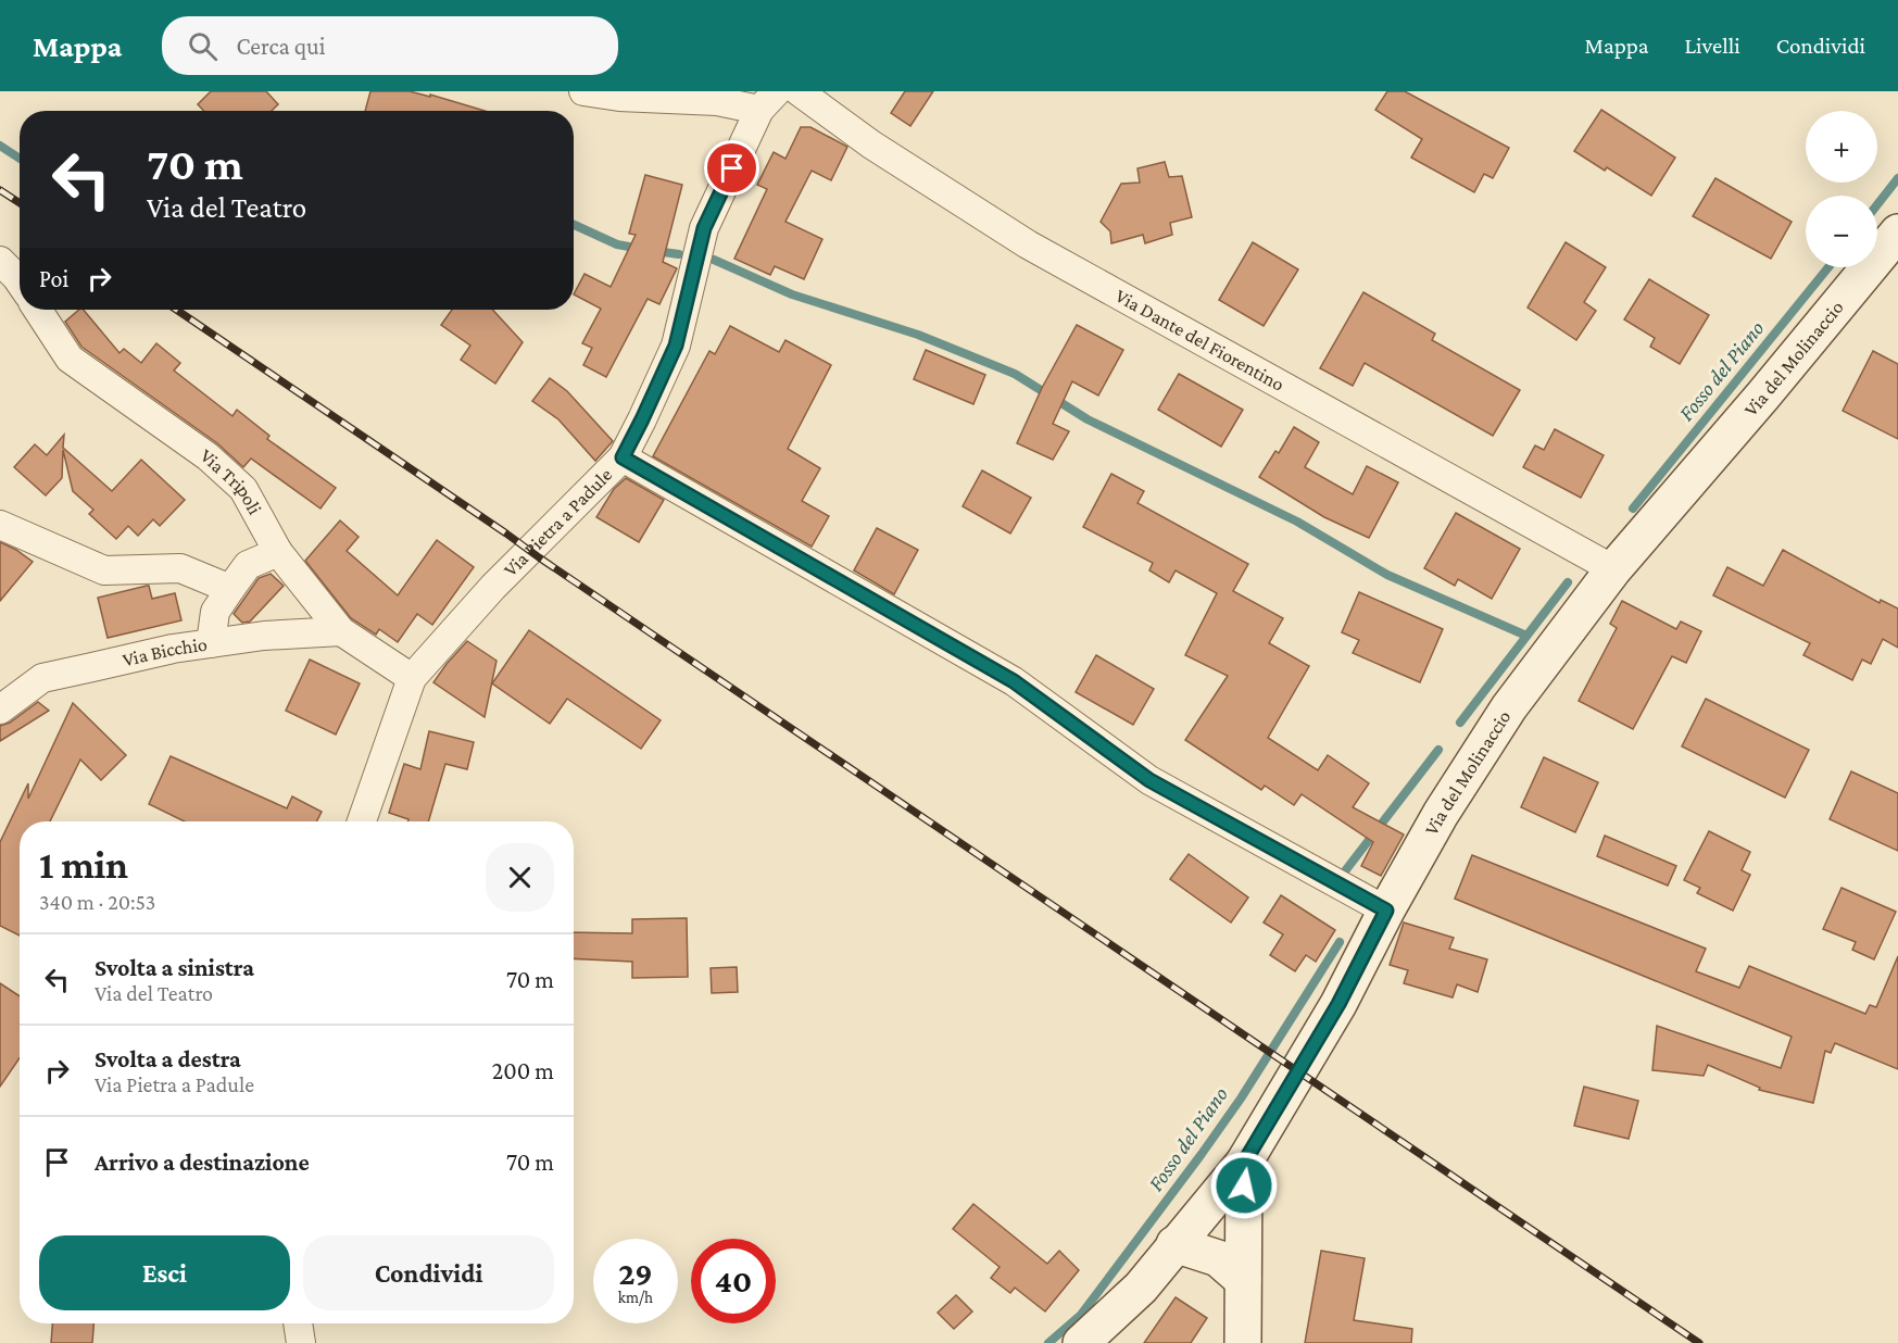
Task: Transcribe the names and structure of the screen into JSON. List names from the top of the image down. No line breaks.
{"streets":{"street":["Via Dante del Fiorentino","Via del Molinaccio","Via Tripoli","Via Pietra a Padule","Via Bicchio"]},"crossings":[["Via Dante del Fiorentino","Via del Molinaccio"],["Via Tripoli","Via Pietra a Padule"],["Via Tripoli","Via Bicchio"]],"water":["Fosso del Piano"],"page":{"header":"Mappa","search":"Cerca qui","nav":["Mappa","Livelli","Condividi"],"map_buttons":["+","−"],"turn":["70 m","Via del Teatro"],"then":"Poi","heading":["1 min","340 m · 20:53"],"list":[{"name":"Svolta a sinistra","note":"Via del Teatro","value":"70 m"},{"name":"Svolta a destra","note":"Via Pietra a Padule","value":"200 m"},{"name":"Arrivo a destinazione","value":"70 m"}],"buttons":["Esci","Condividi"],"speed":"29 km/h","limit":"40"}}
